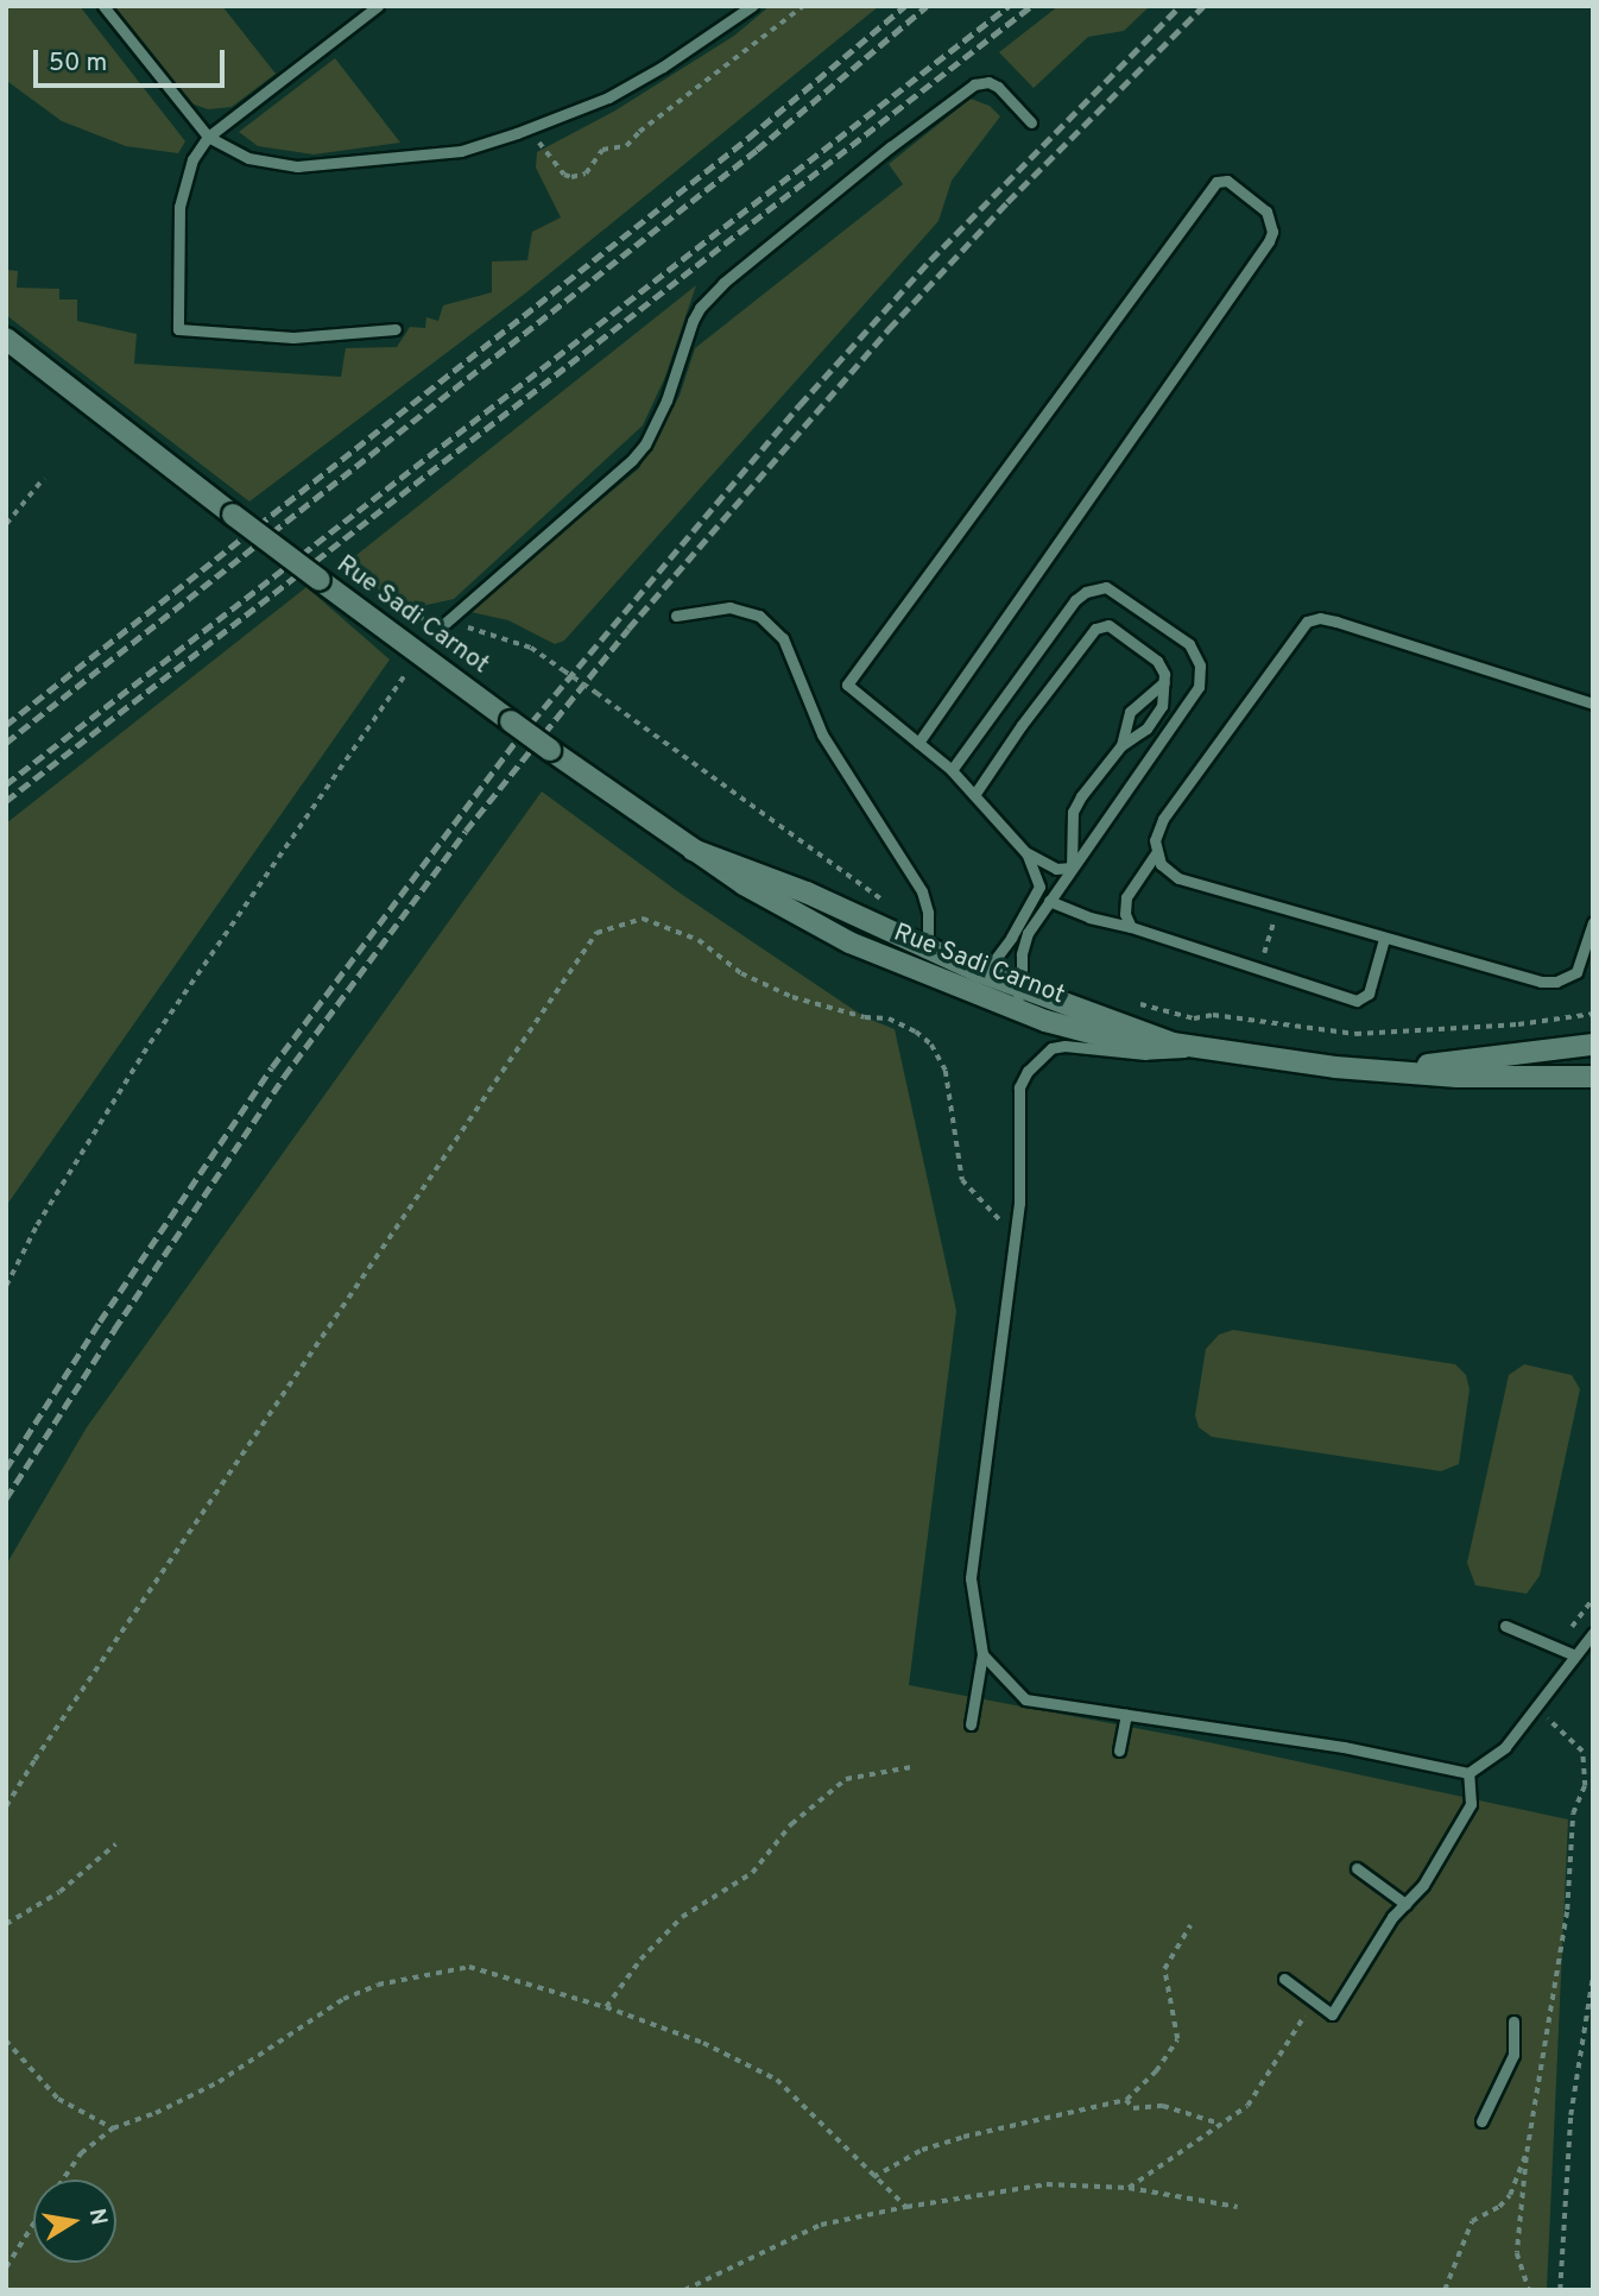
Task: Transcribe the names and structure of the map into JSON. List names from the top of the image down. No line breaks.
{"streets":{"main road":["Rue Sadi Carnot"]},"scale_bar":"50 m","north":"right"}
